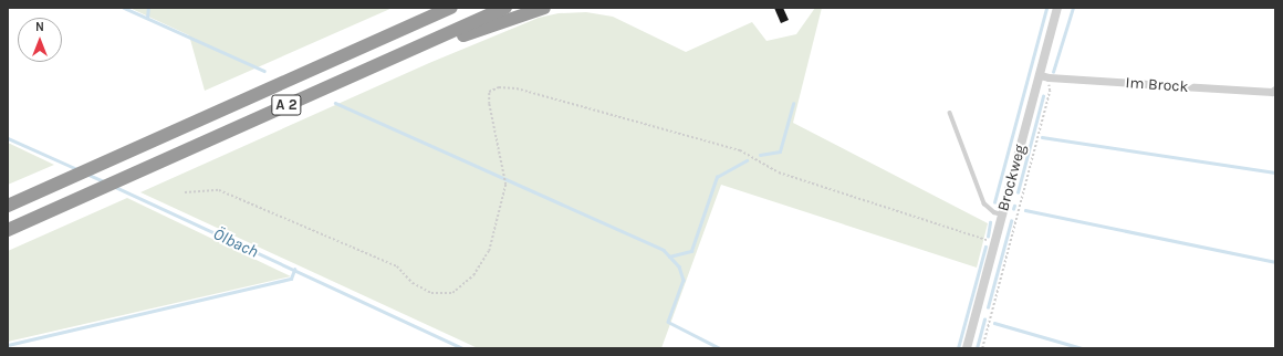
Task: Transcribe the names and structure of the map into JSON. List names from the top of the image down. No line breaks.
{"streets":{"highway":["A 2"],"street":["Im Brock","Brockweg"]},"crossings":[["Im Brock","Brockweg"]],"water":["Ölbach"],"north":"top"}
